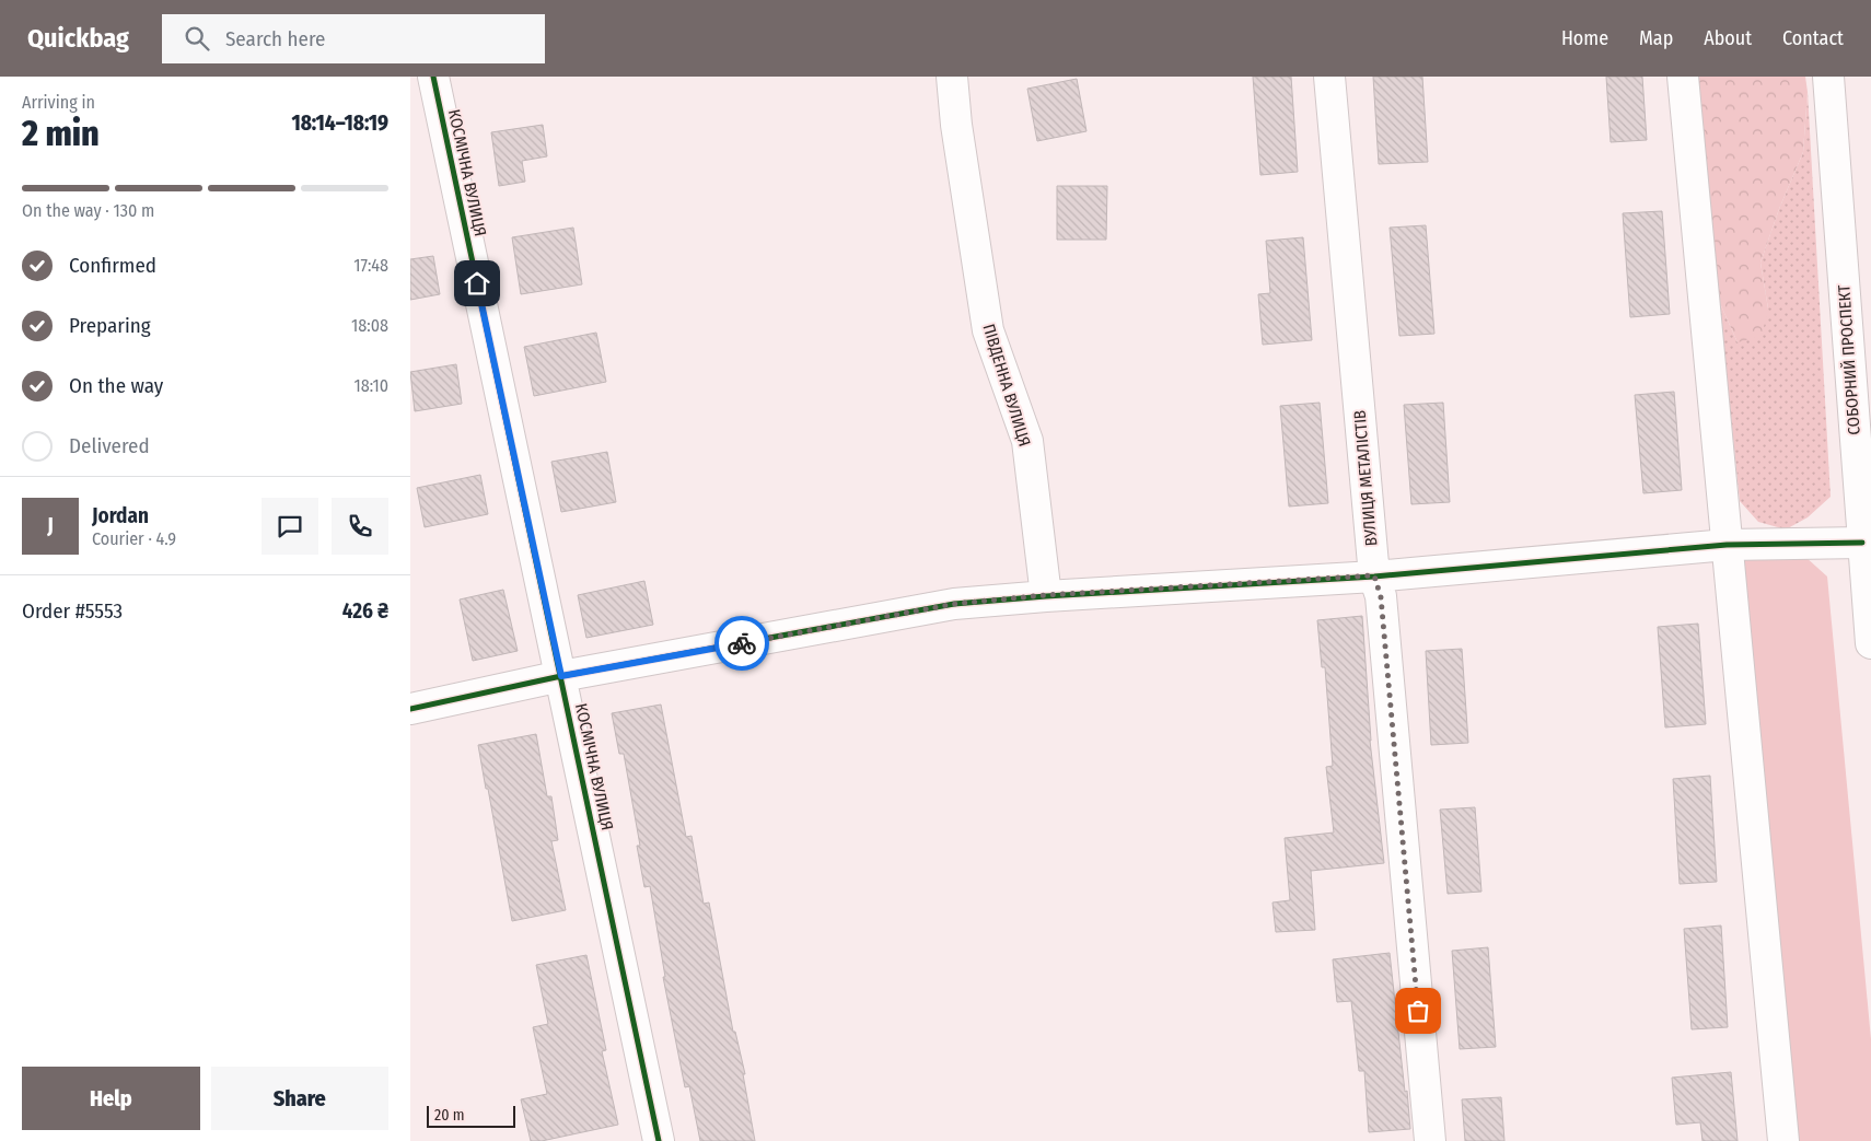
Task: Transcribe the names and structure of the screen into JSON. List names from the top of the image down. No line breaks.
{"streets":{"street":["КОСМІЧНА ВУЛИЦЯ","СОБОРНИЙ ПРОСПЕКТ","ПІВДЕННА ВУЛИЦЯ","ВУЛИЦЯ МЕТАЛІСТІВ"]},"scale_bar":"20 m","page":{"header":"Quickbag","search":"Search here","nav":["Home","Map","About","Contact"],"heading":["2 min","Arriving in","18:14–18:19"],"panel":["Jordan","Courier · 4.9","Order #5553","426 ₴"],"bar":"On the way · 130 m","list":[["Confirmed","17:48"],["Preparing","18:08"],["On the way","18:10"],"Delivered"],"round":"J","buttons":["Help","Share"],"scale":"20 m"}}
